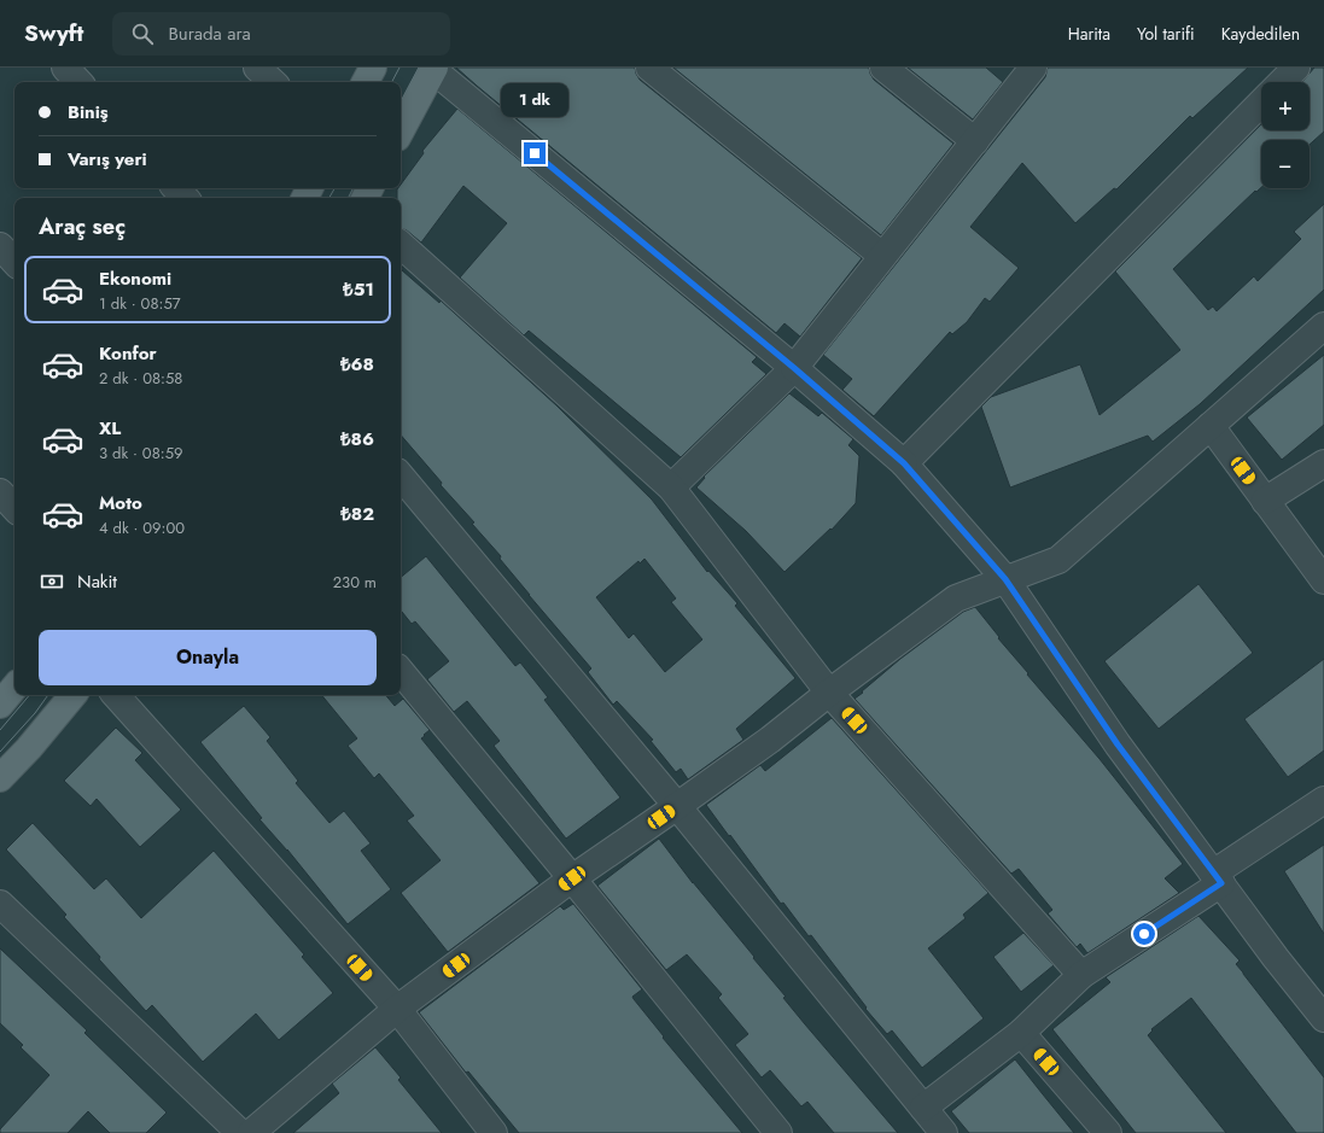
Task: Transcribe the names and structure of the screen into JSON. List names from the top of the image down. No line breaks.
{"page":{"header":"Swyft","search":"Burada ara","nav":["Harita","Yol tarifi","Kaydedilen"],"map_buttons":["+","−"],"banner":["Biniş","Varış yeri"],"bubble":"1 dk","heading":"Araç seç","list":[{"name":"Ekonomi","note":"1 dk · 08:57","value":"₺51"},{"name":"Konfor","note":"2 dk · 08:58","value":"₺68"},{"name":"XL","note":"3 dk · 08:59","value":"₺86"},{"name":"Moto","note":"4 dk · 09:00","value":"₺82"}],"pay":["Nakit","230 m"],"buttons":"Onayla"}}
